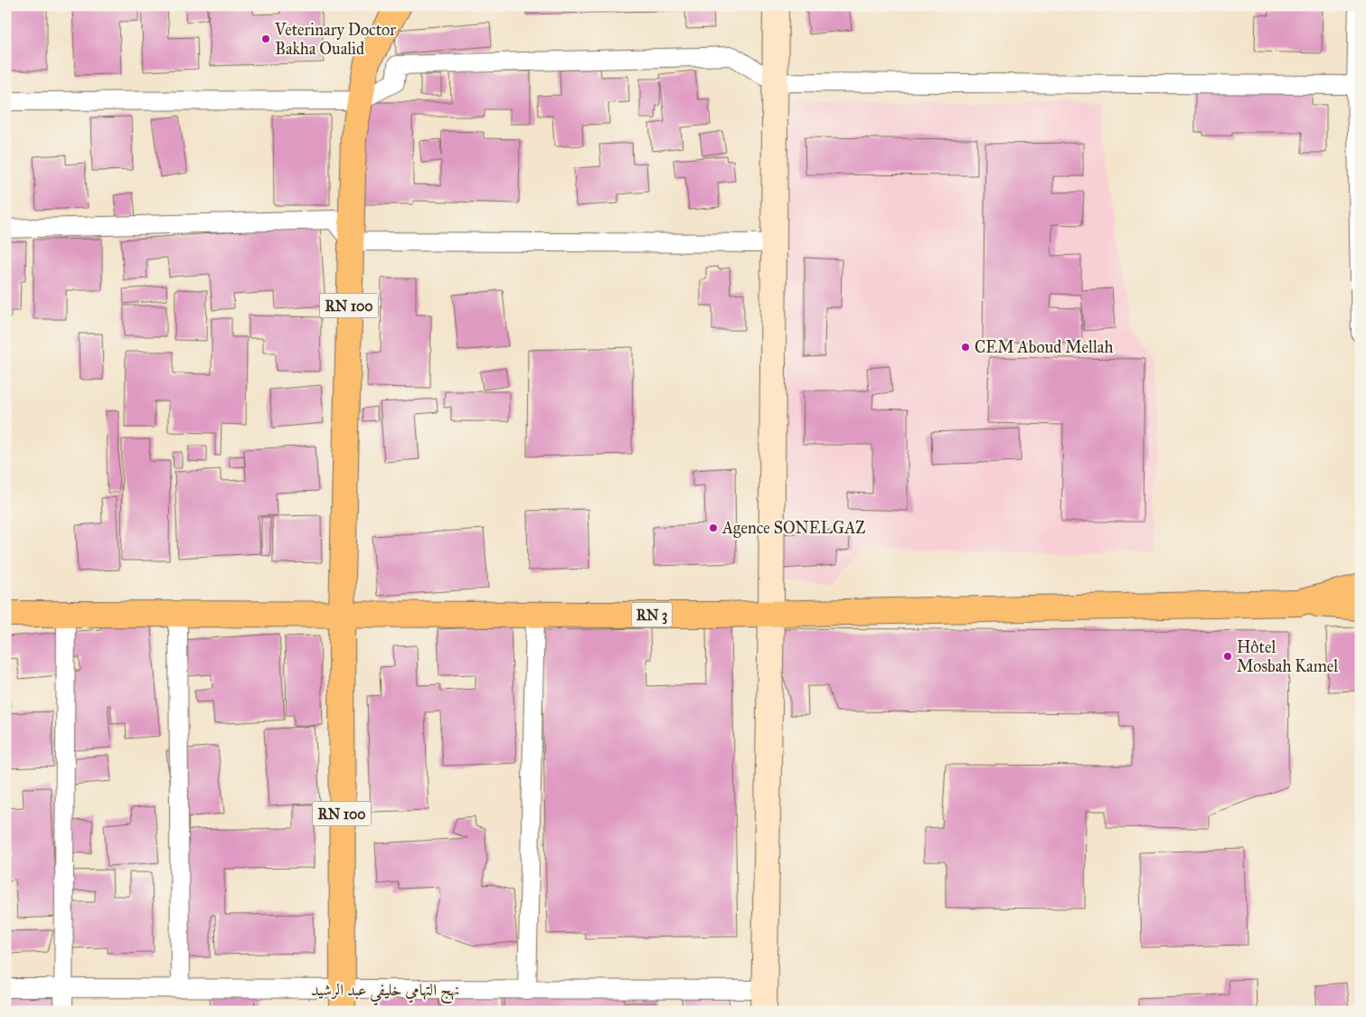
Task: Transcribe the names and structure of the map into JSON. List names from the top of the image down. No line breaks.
{"streets":{"main road":["RN 100","RN 3"],"street":["نهج التهامي خليفي عبد الرشيد"]},"crossings":[["RN 100","RN 3"],["RN 100","نهج التهامي خليفي عبد الرشيد"]],"places":["Veterinary Doctor Bakha Oualid","CEM Aboud Mellah","Agence SONELGAZ","Hôtel Mosbah Kamel"]}
